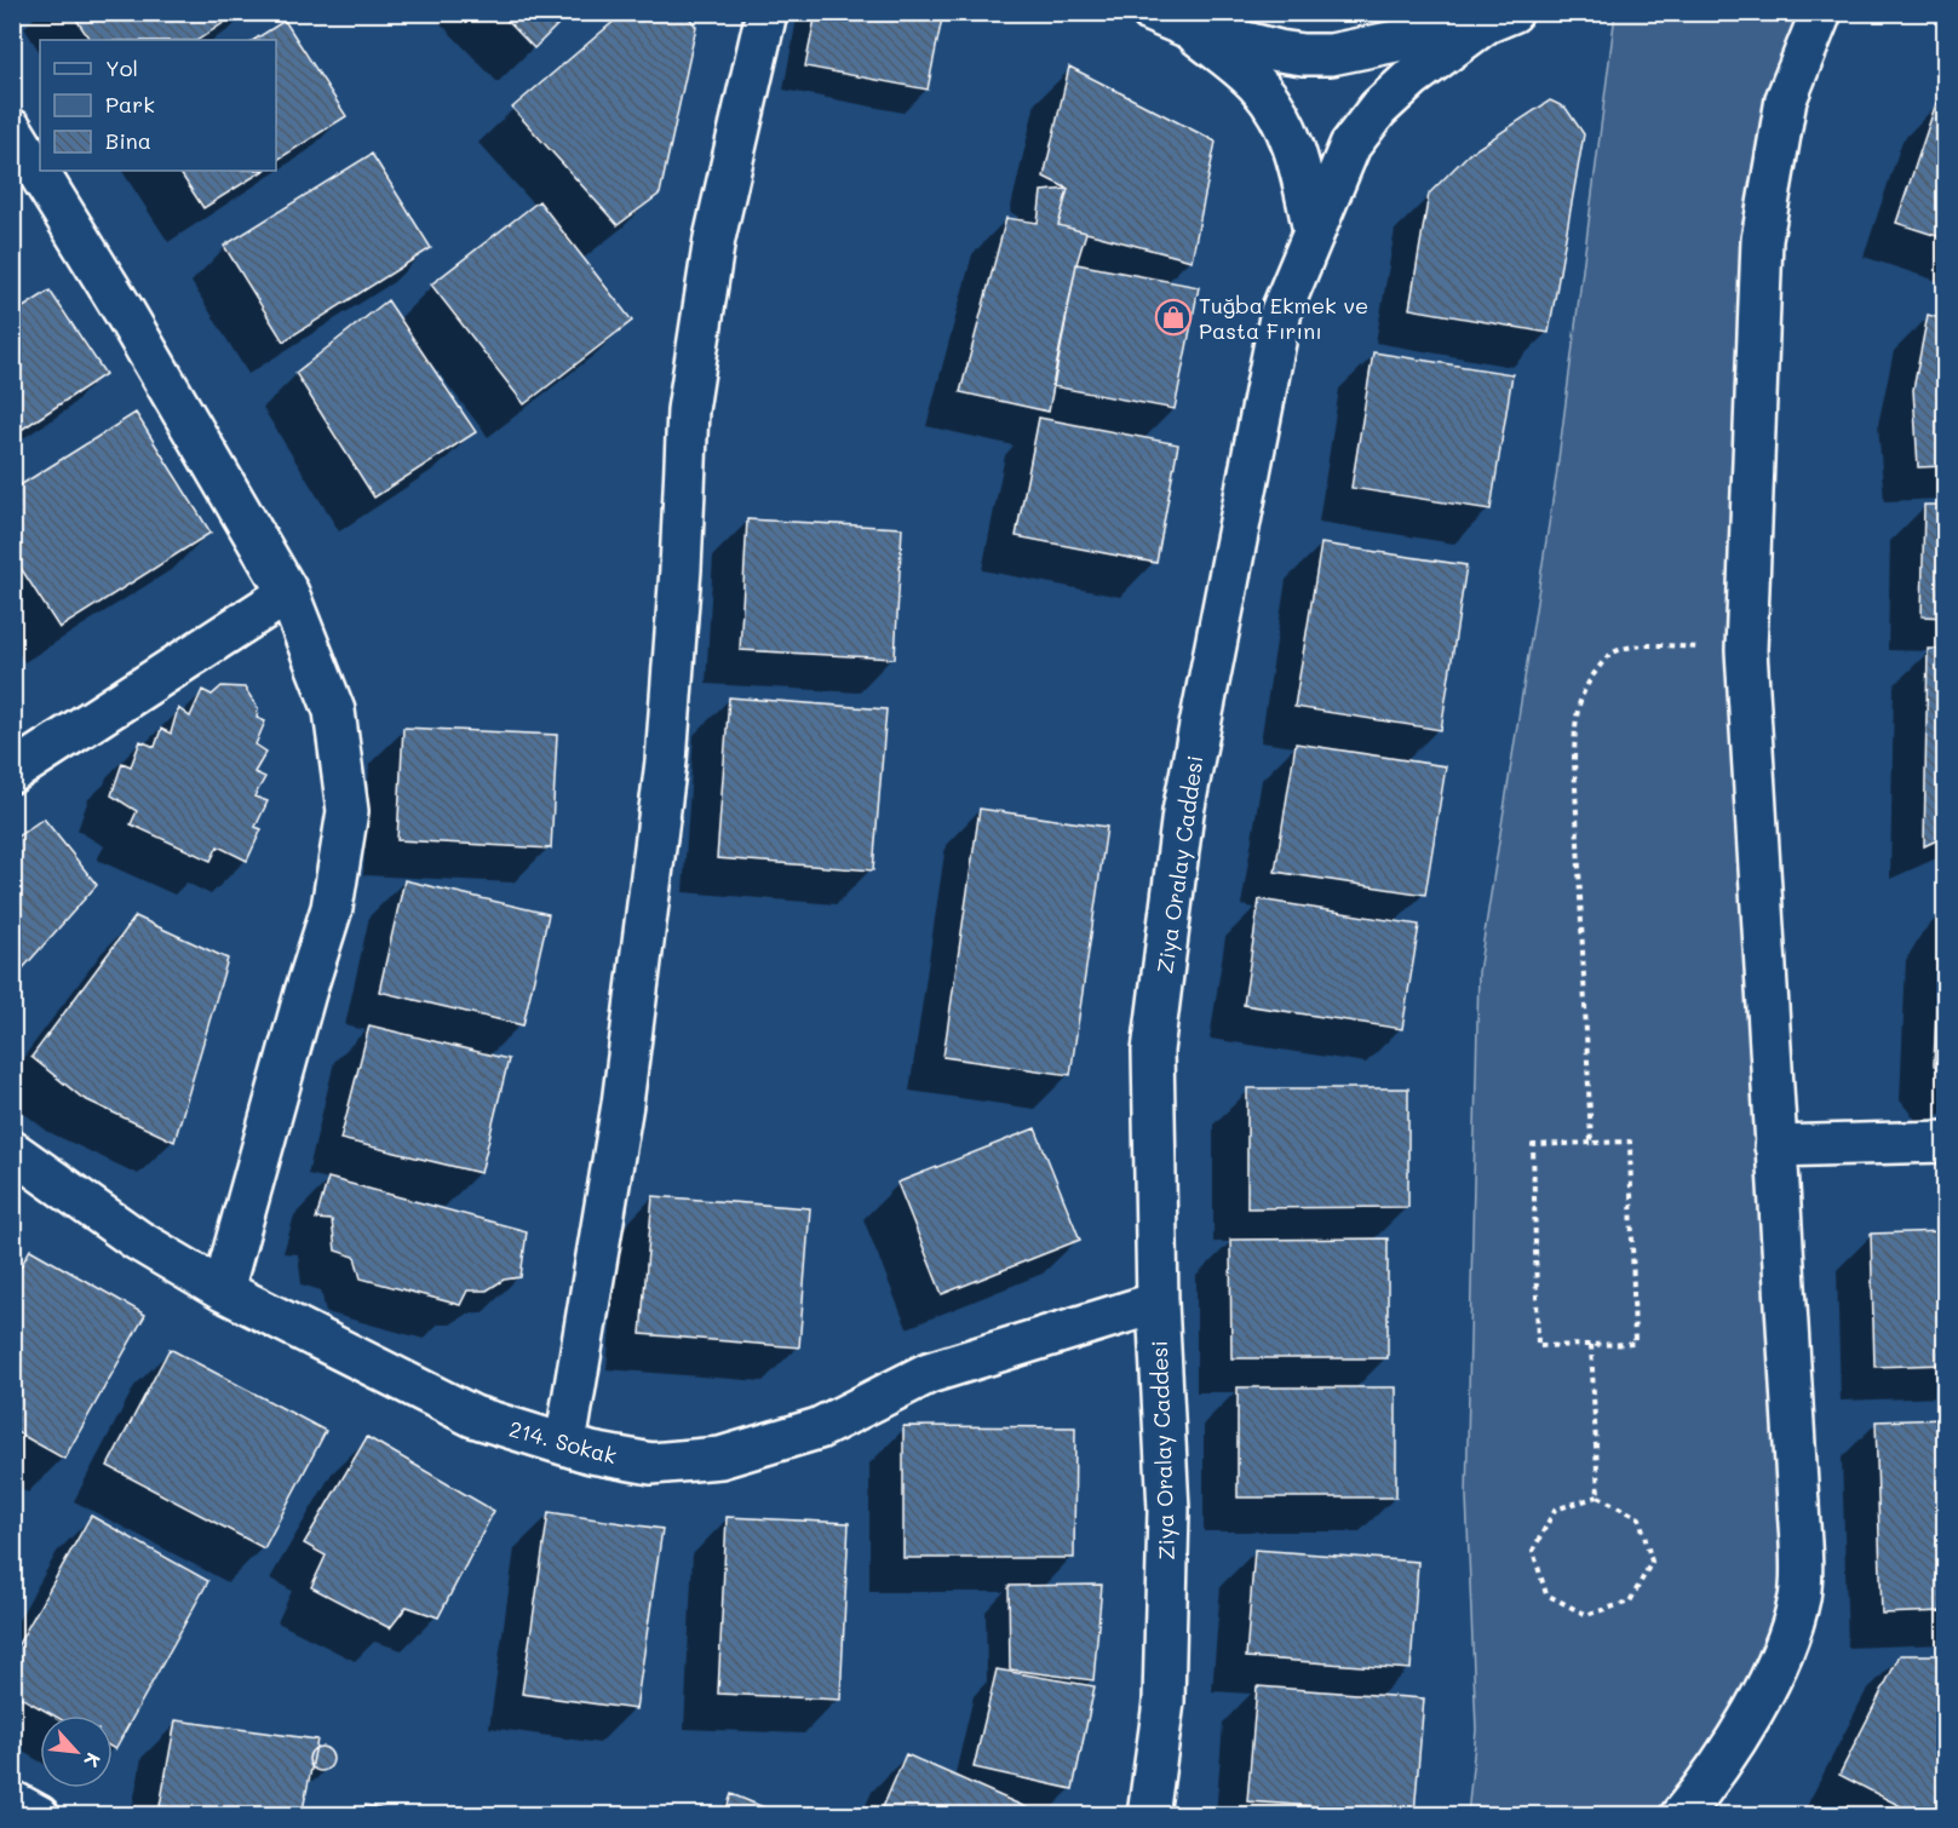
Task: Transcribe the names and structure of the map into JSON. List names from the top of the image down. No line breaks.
{"streets":{"street":["Ziya Oralay Caddesi","214. Sokak"]},"crossings":[["Ziya Oralay Caddesi","214. Sokak"]],"places":{"shop":["Tuğba Ekmek ve Pasta Fırını"]},"legend":["Yol","Park","Bina"],"north":"bottom right"}
